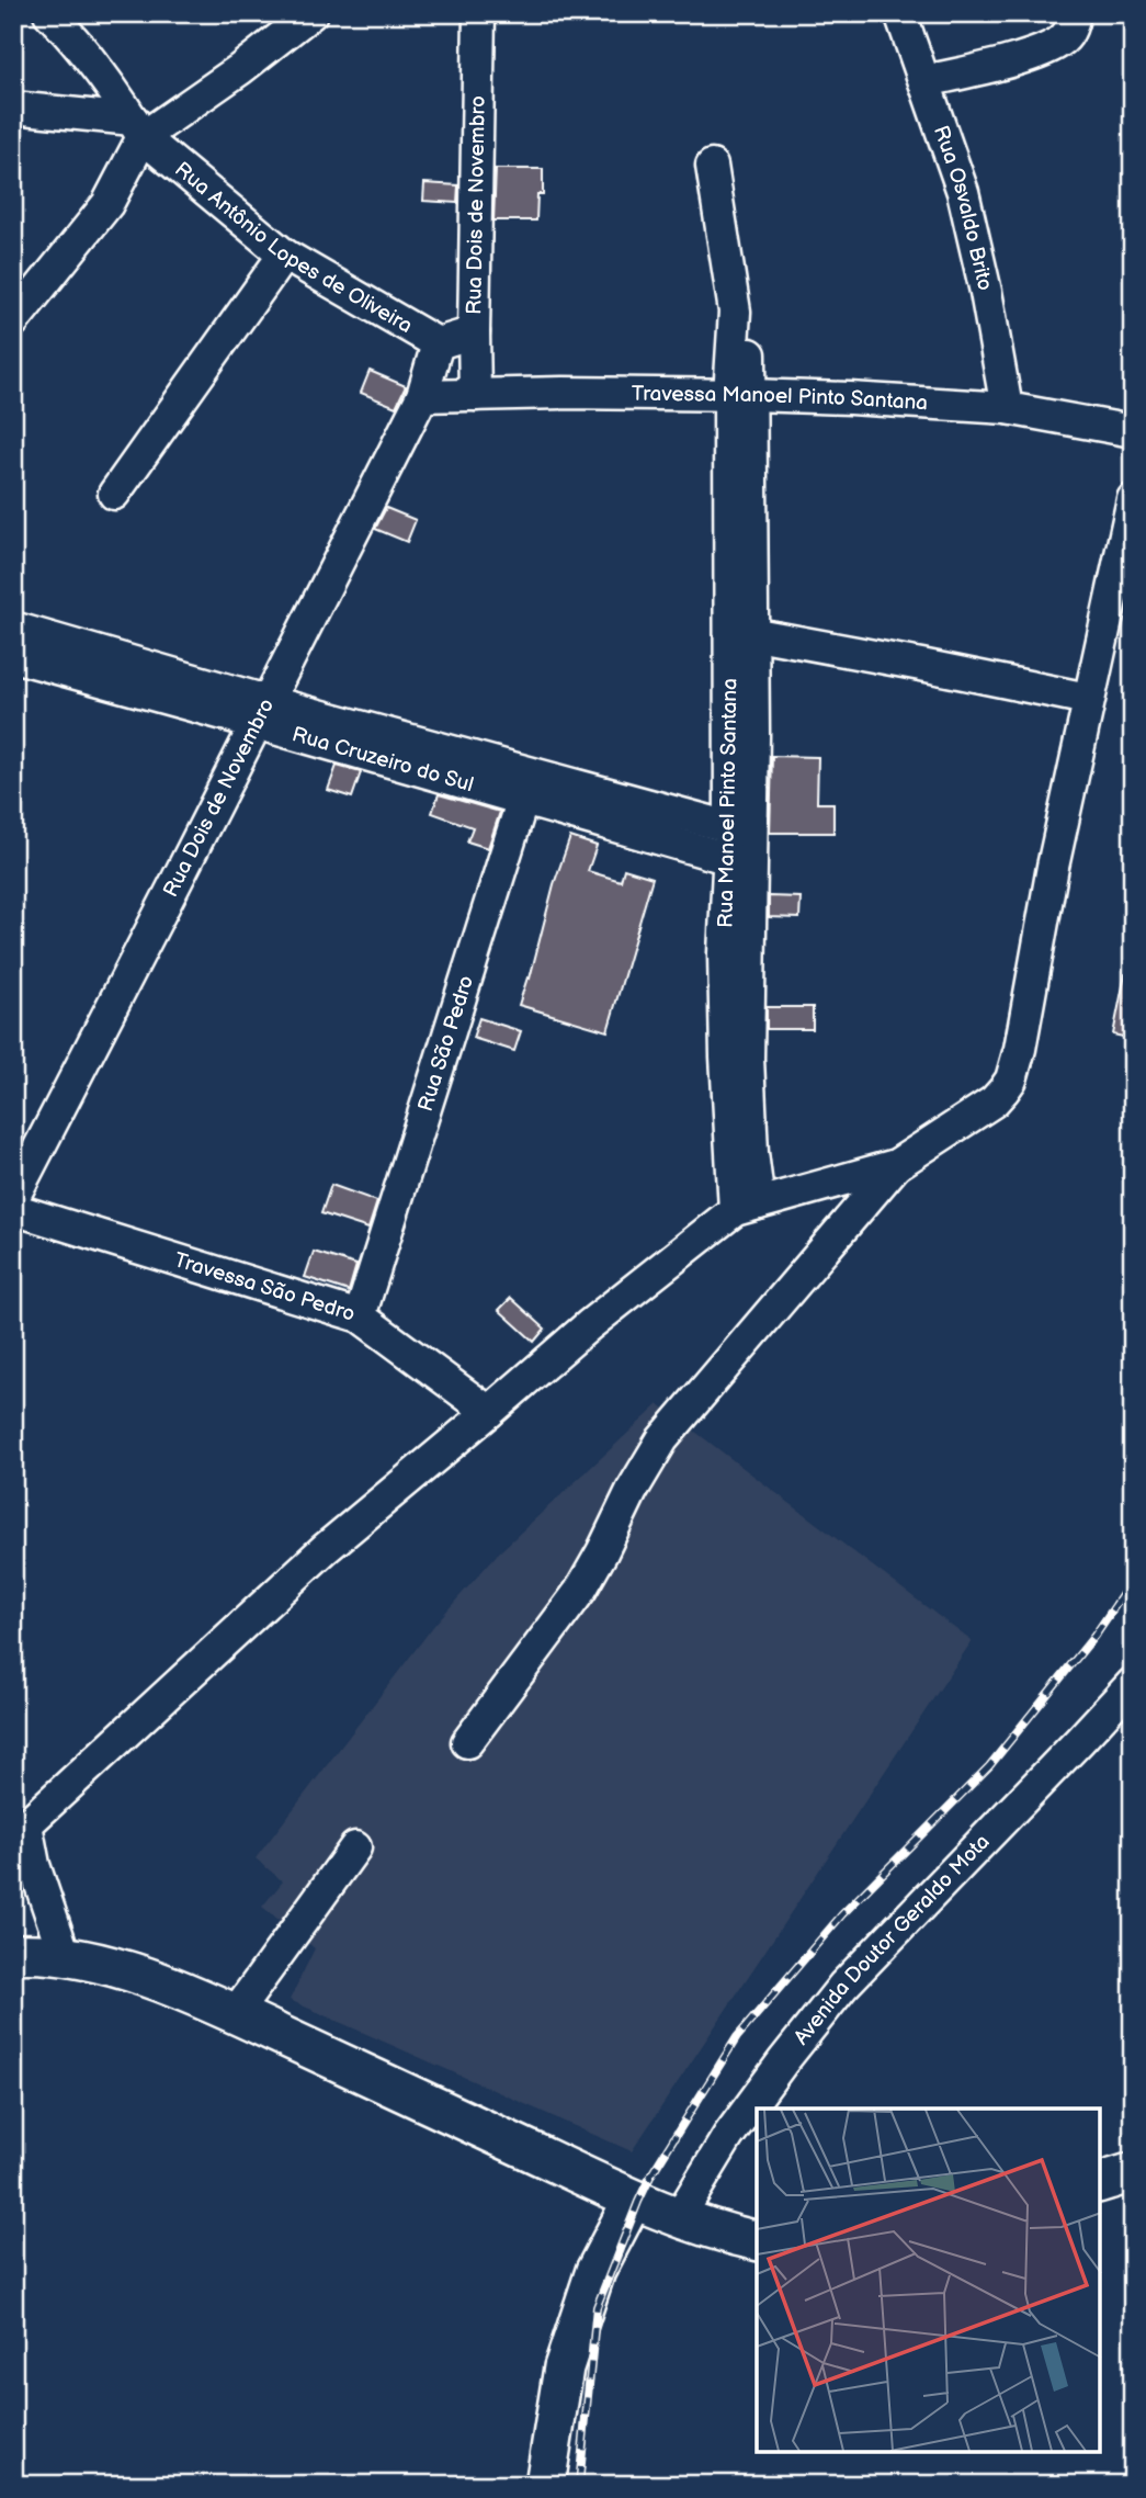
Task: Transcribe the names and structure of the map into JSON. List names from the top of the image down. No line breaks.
{"streets":{"street":["Rua Dois de Novembro","Rua Osvaldo Brito","Rua Antônio Lopes de Oliveira","Travessa Manoel Pinto Santana","Rua Cruzeiro do Sul","Rua Manoel Pinto Santana","Rua São Pedro","Travessa São Pedro","Avenida Doutor Geraldo Mota"]},"crossings":[["Rua Dois de Novembro","Rua Antônio Lopes de Oliveira"],["Rua Dois de Novembro","Travessa Manoel Pinto Santana"],["Rua Dois de Novembro","Rua Cruzeiro do Sul"],["Rua Osvaldo Brito","Travessa Manoel Pinto Santana"],["Travessa Manoel Pinto Santana","Rua Manoel Pinto Santana"],["Rua Cruzeiro do Sul","Rua Manoel Pinto Santana"],["Rua Cruzeiro do Sul","Rua São Pedro"],["Rua São Pedro","Travessa São Pedro"]]}
